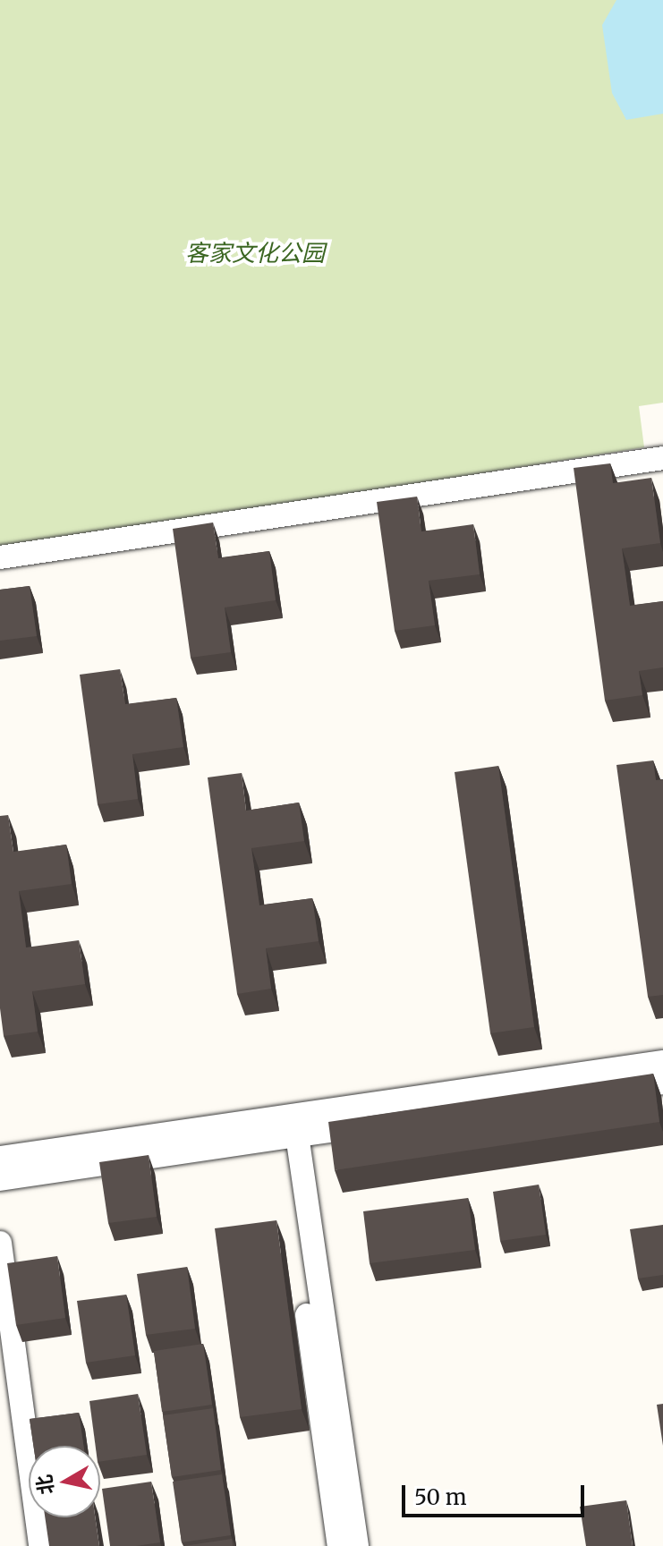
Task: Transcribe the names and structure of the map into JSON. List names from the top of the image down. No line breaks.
{"parks":["客家文化公园"],"scale_bar":"50 m","north":"left"}
